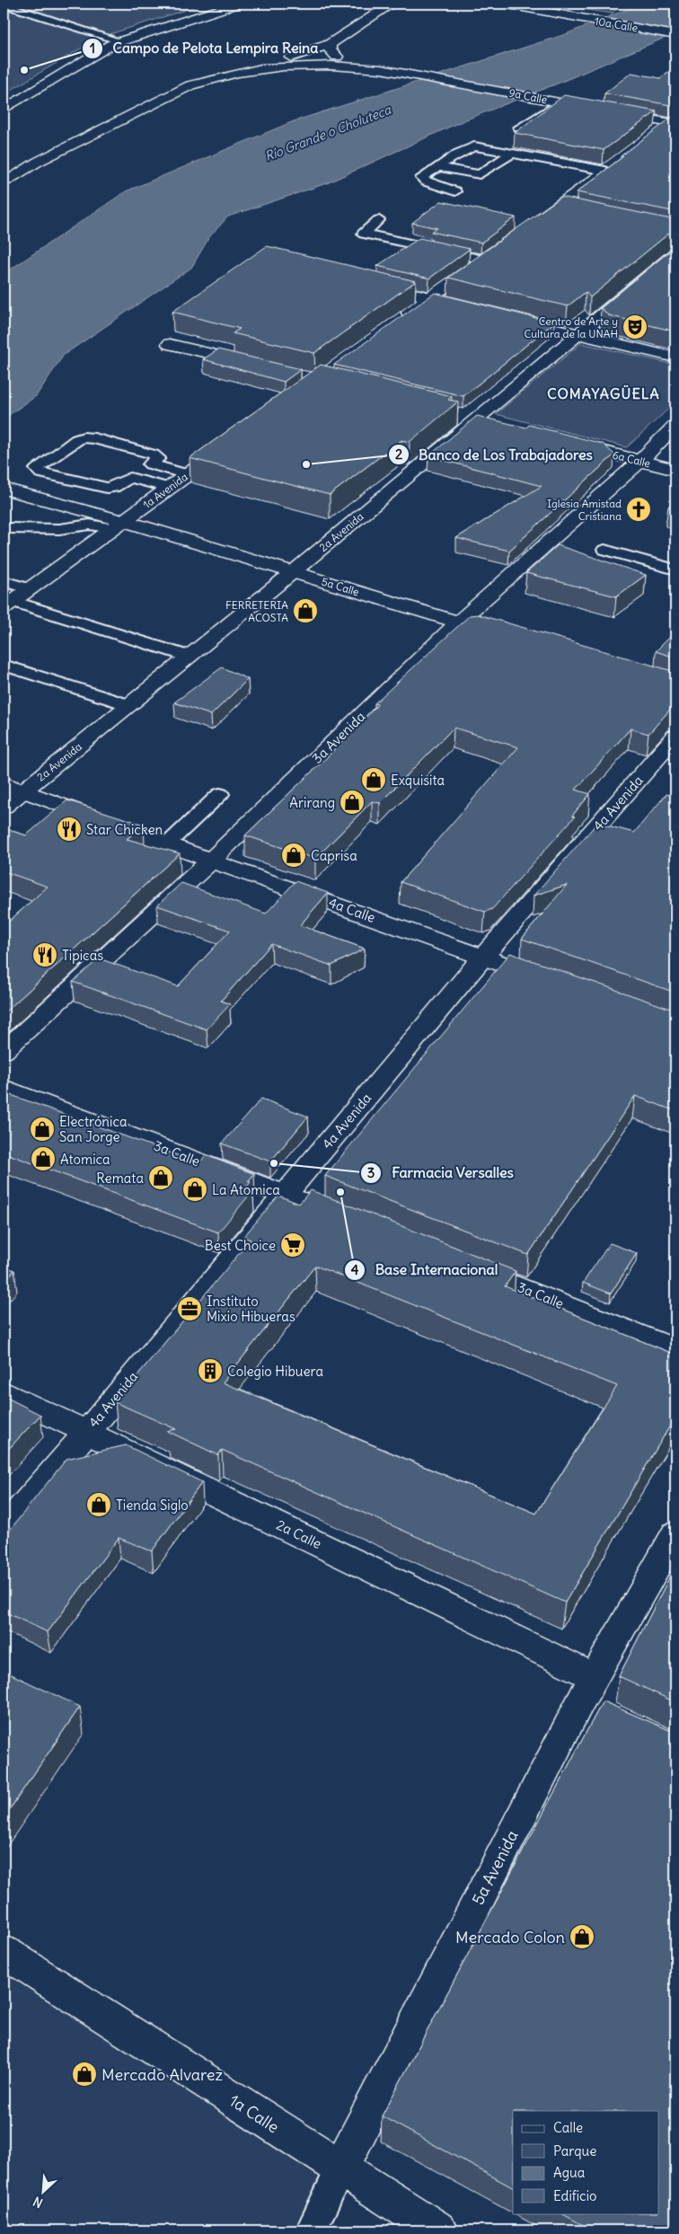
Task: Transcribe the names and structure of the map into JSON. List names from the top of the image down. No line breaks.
{"streets":{"street":["10a Calle","9a Calle","6a Calle","1a Avenida","2a Avenida","5a Calle","3a Avenida","4a Avenida","4a Calle","3a Calle","2a Calle","5a Avenida","1a Calle"]},"crossings":[["6a Calle","3a Avenida"],["1a Avenida","5a Calle"],["2a Avenida","5a Calle"],["2a Avenida","4a Calle"],["5a Calle","3a Avenida"],["3a Avenida","4a Calle"],["4a Avenida","4a Calle"],["4a Avenida","3a Calle"],["4a Avenida","2a Calle"],["2a Calle","5a Avenida"],["5a Avenida","1a Calle"]],"districts":["COMAYAGÜELA"],"water":["Río Grande o Choluteca"],"places":{"other":["Campo de Pelota Lempira Reina","Banco de Los Trabajadores","Farmacia Versalles","Base Internacional"],"theatre":["Centro de Arte y Cultura de la UNAH"],"church":["Iglesia Amistad Cristiana"],"shop":["FERRETERIA ACOSTA","Exquisita","Arirang","Caprisa","Electrónica San Jorge","Atomica","Remata","La Atomica","Tienda Siglo","Mercado Colon","Mercado Alvarez"],"restaurant":["Star Chicken","Tipicas"],"supermarket":["Best Choice"],"office":["Instituto Mixio Hibueras"],"building":["Colegio Hibuera"]},"legend":["Calle","Parque","Agua","Edificio"],"north":"bottom left"}
